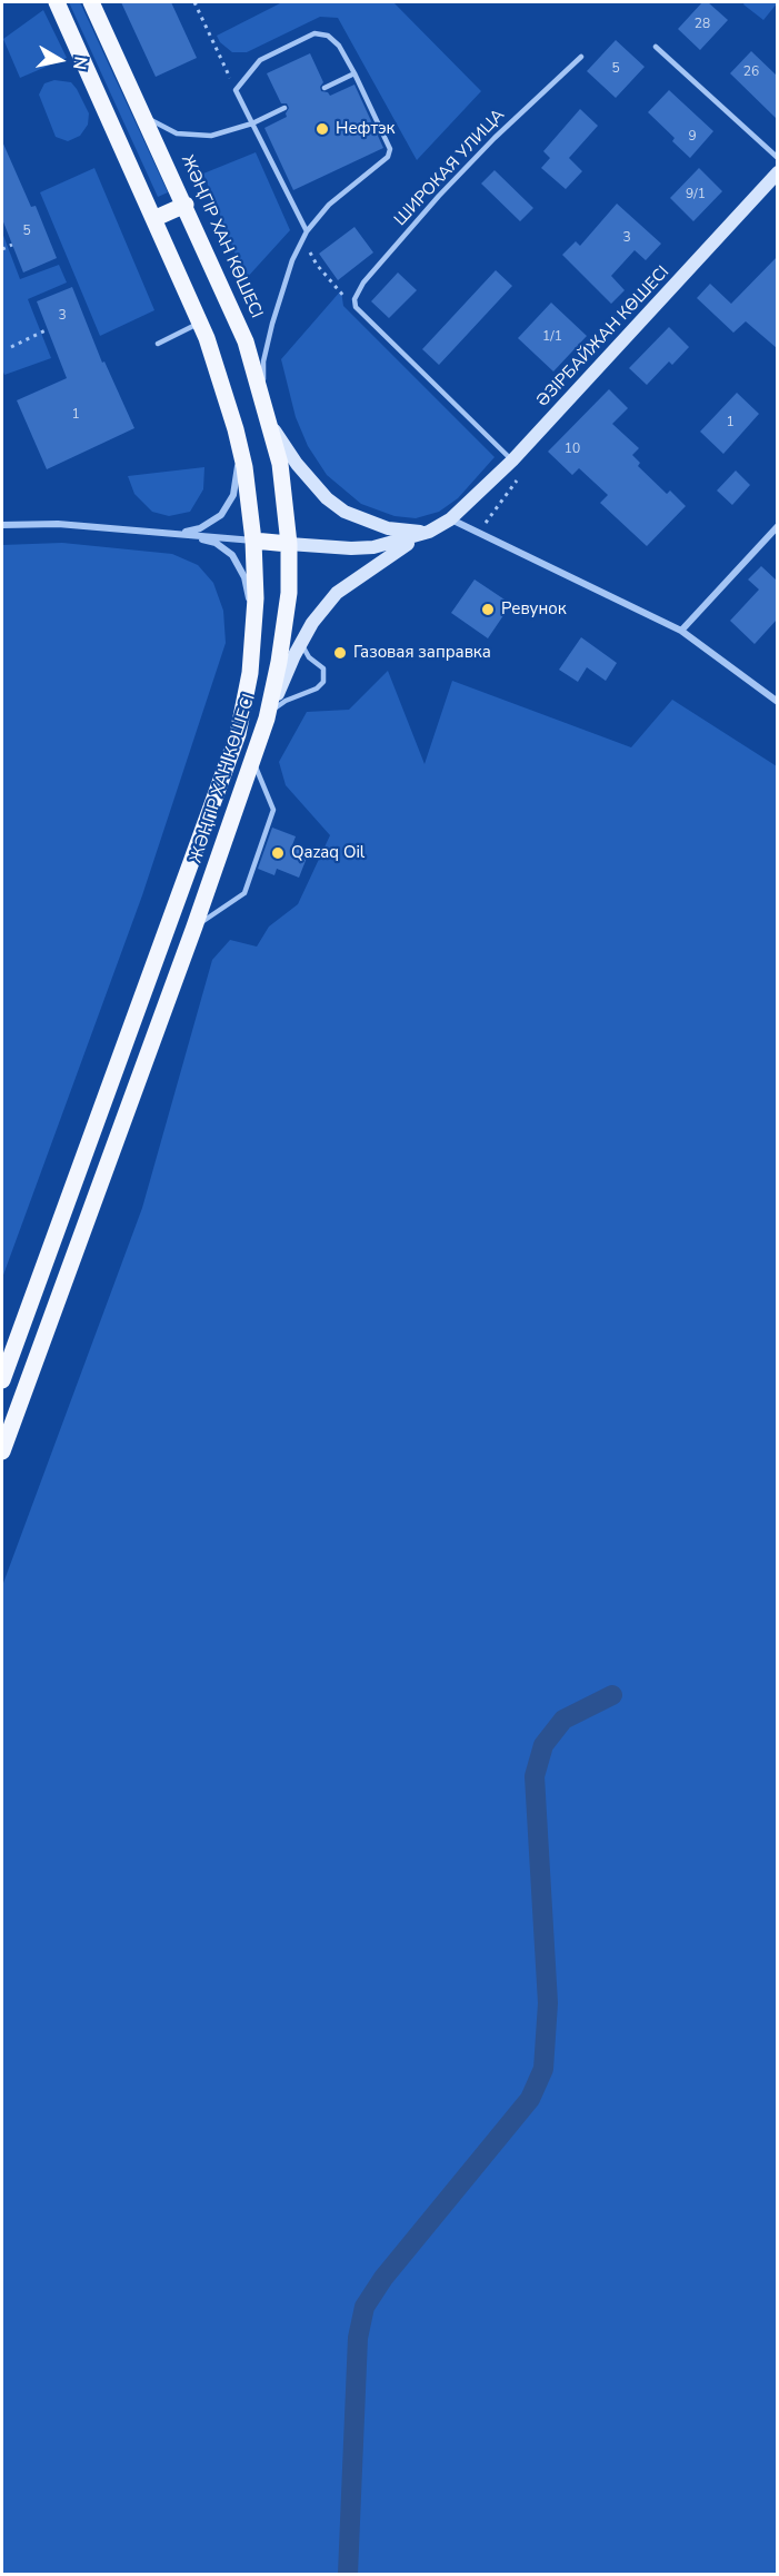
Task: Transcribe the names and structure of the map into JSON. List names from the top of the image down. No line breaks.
{"streets":{"main road":["ЖӘҢГІР ХАН КӨШЕСІ","ӘЗІРБАЙЖАН КӨШЕСІ"],"lane":["ШИРОКАЯ УЛИЦА"]},"places":["Нефтэк","Ревунок","Газовая заправка","Qazaq Oil"],"house_numbers":["28","5","26","9","9/1","5","3","3","1/1","1","1","10"],"north":"right"}
